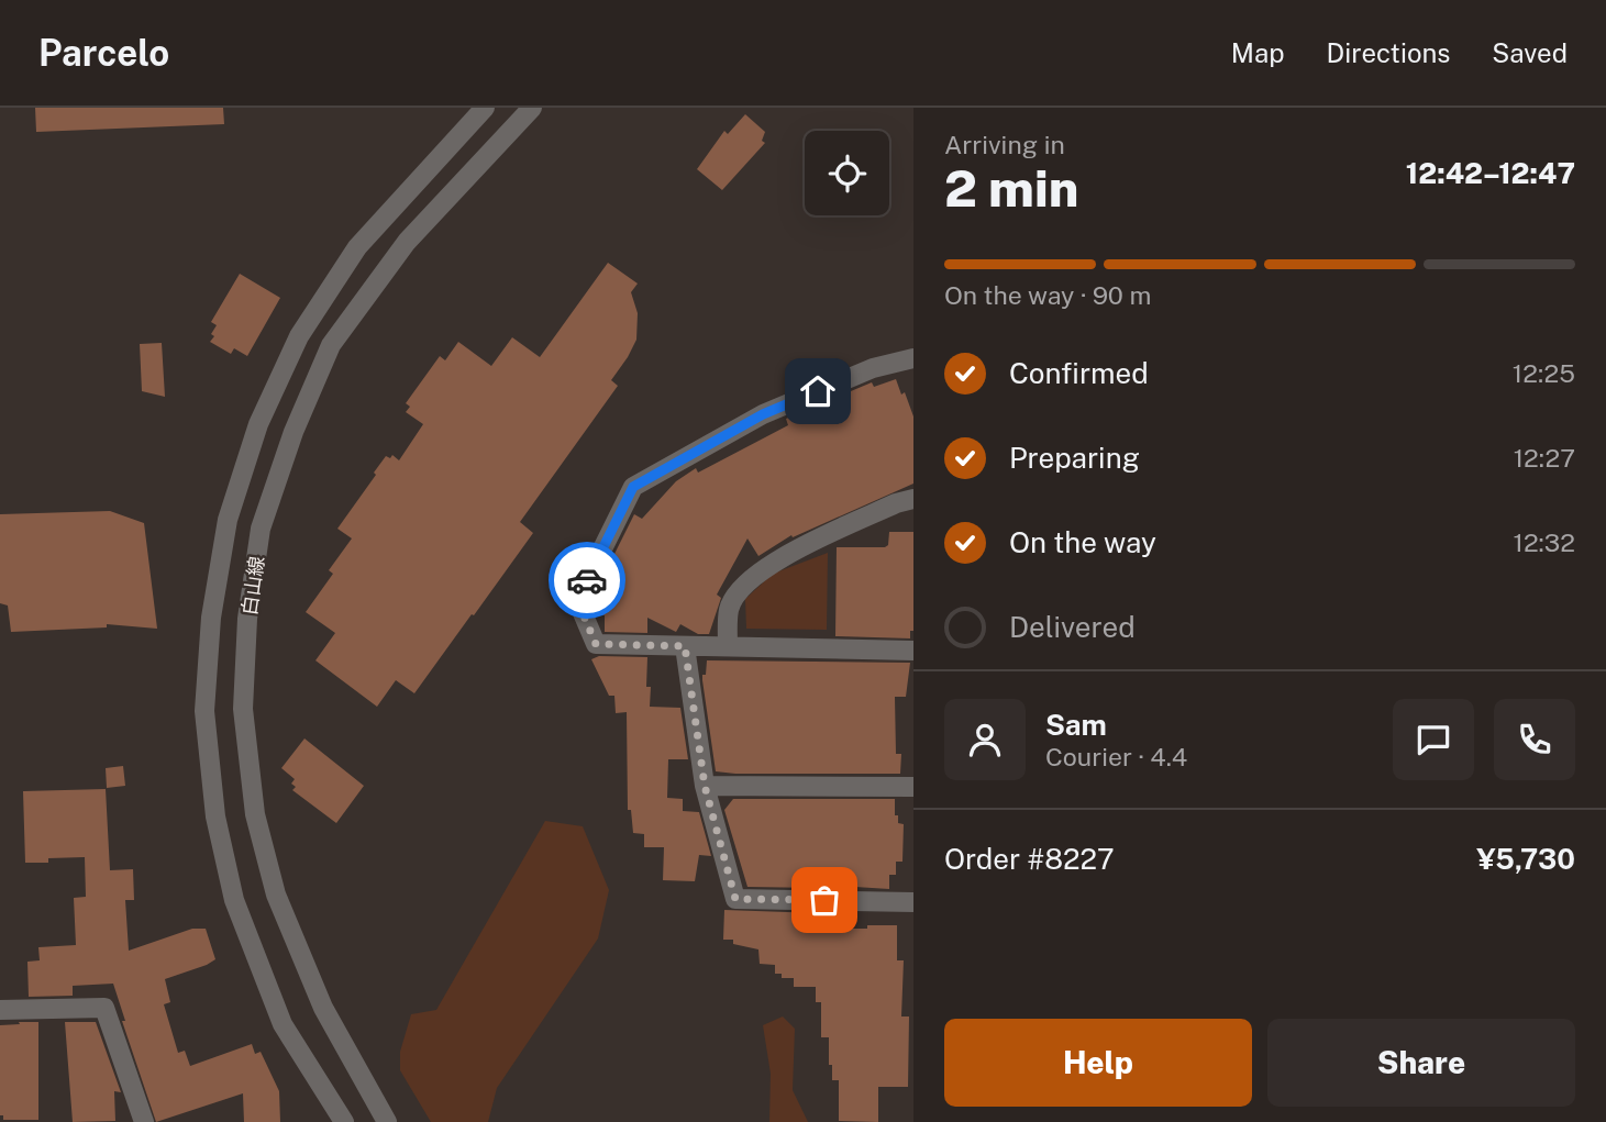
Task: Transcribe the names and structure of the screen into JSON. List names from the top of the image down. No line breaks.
{"streets":{"street":["白山線"]},"page":{"header":"Parcelo","nav":["Map","Directions","Saved"],"heading":["2 min","Arriving in","12:42–12:47"],"panel":["Sam","Courier · 4.4","Order #8227","¥5,730"],"bar":"On the way · 90 m","list":[["Confirmed","12:25"],["Preparing","12:27"],["On the way","12:32"],"Delivered"],"buttons":["Help","Share"]}}
